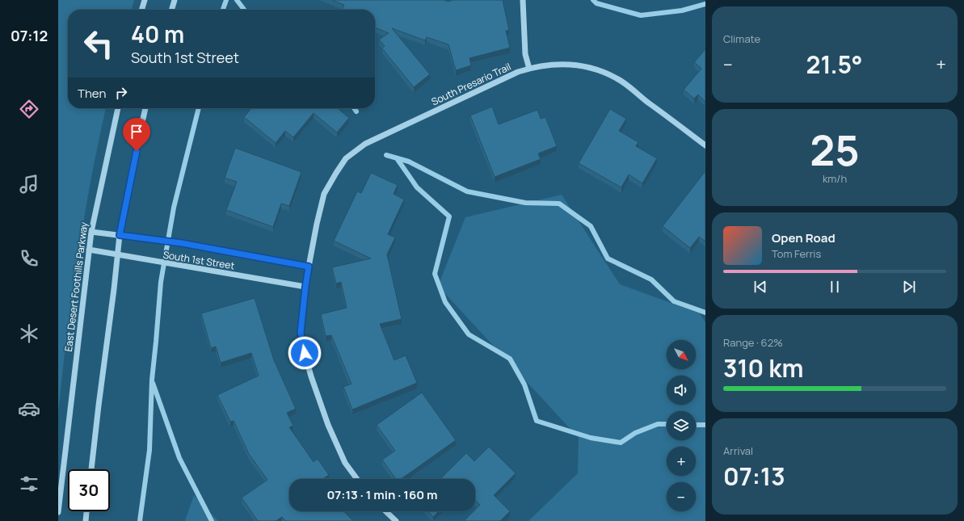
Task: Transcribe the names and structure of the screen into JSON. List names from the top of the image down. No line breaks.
{"streets":{"street":["South Presario Trail","South 1st Street","East Desert Foothills Parkway"]},"crossings":[["South Presario Trail","South 1st Street"],["South 1st Street","East Desert Foothills Parkway"]],"north":"bottom right","page":{"tabs":"07:12","tile":["Climate",["25","km/h"],["Range · 62%","310 km"],["Arrival","07:13"]],"turn":["40 m","South 1st Street"],"heat":["−","21.5°","+"],"then":"Then","song":["Open Road","Tom Ferris"],"map_buttons":["+","−"],"limit":"30","trip":"07:13 · 1 min · 160 m"}}
